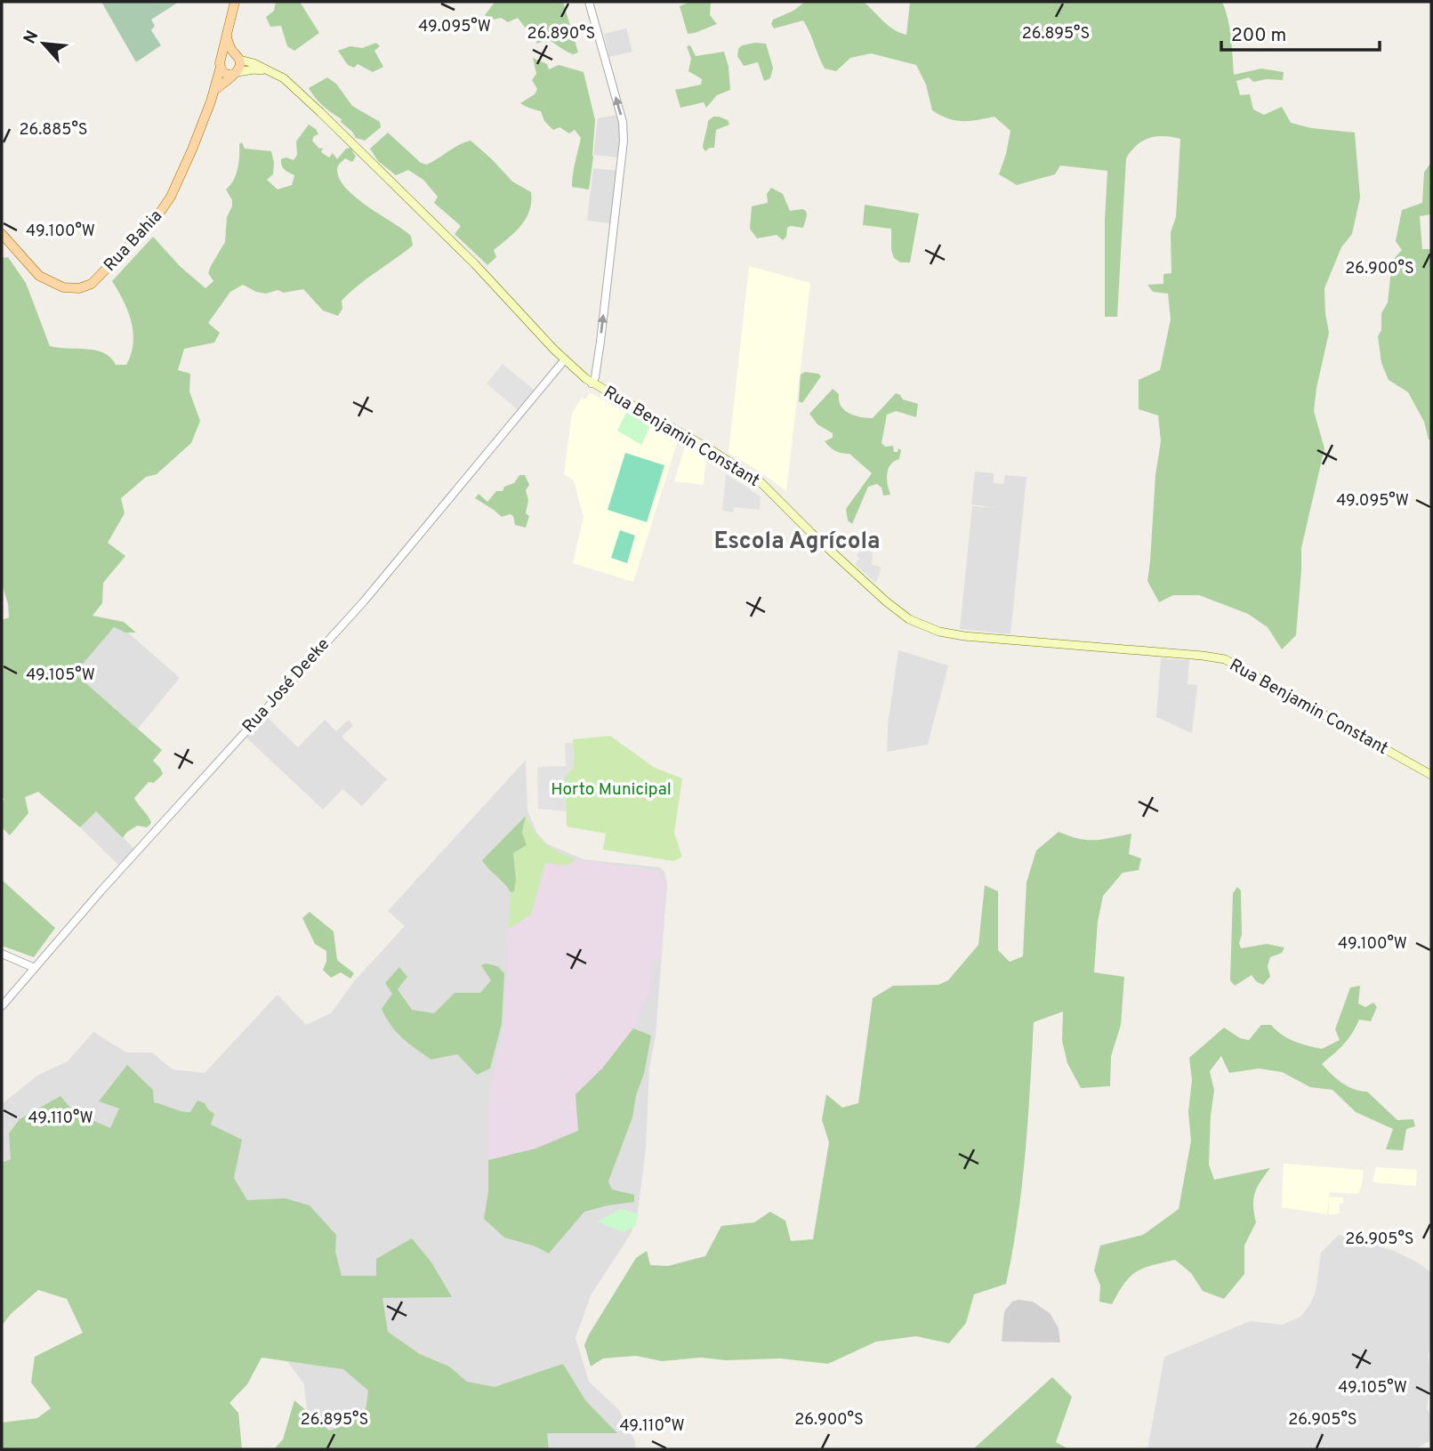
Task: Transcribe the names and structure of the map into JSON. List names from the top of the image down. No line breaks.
{"streets":{"main road":["Rua Bahia","Rua Benjamin Constant"],"street":["Rua José Deeke"]},"crossings":[["Rua Bahia","Rua Benjamin Constant"],["Rua Benjamin Constant","Rua José Deeke"]],"districts":["Escola Agrícola"],"parks":["Horto Municipal"],"scale_bar":"200 m","north":"top left","coordinates":["49.095°W","26.890°S","26.895°S","26.885°S","49.100°W","26.900°S","49.105°W","49.110°W","26.905°S"]}
